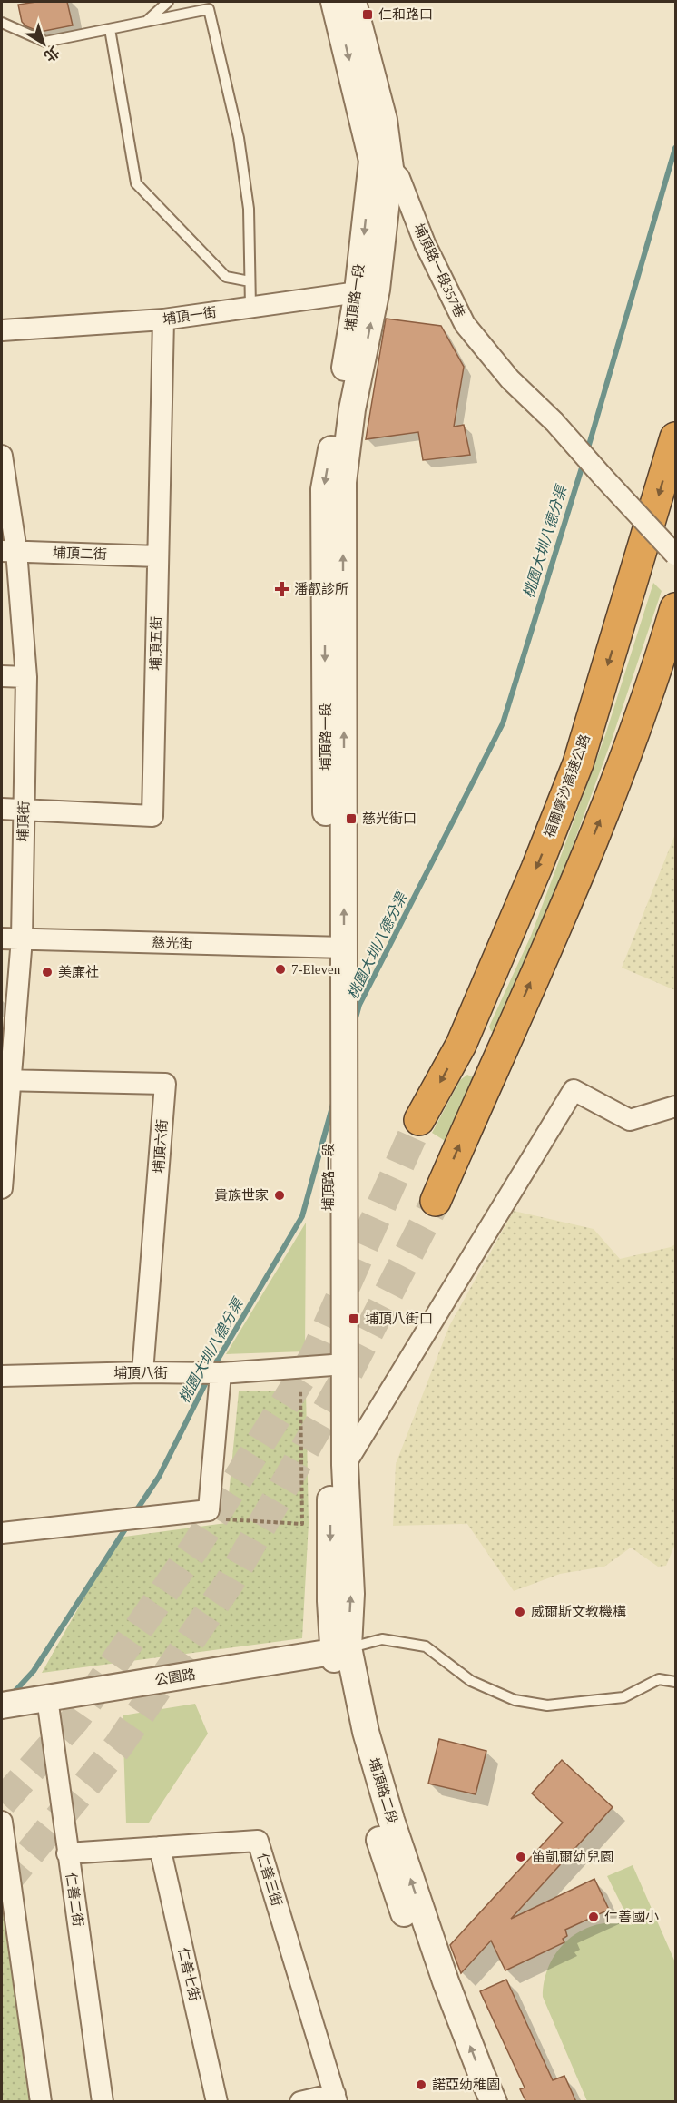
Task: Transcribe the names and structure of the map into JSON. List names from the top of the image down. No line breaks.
{"streets":{"highway":["福爾摩沙高速公路"],"street":["埔頂路一段357巷","埔頂路一段","埔頂一街","埔頂二街","埔頂五街","埔頂街","慈光街","埔頂六街","埔頂八街","公園路","埔頂路二段","仁善三街","仁善二街","仁善七街"]},"crossings":[["埔頂路一段357巷","埔頂路一段"],["埔頂路一段","埔頂一街"],["埔頂路一段","慈光街"],["埔頂路一段","埔頂八街"],["埔頂路一段","埔頂路二段"],["埔頂一街","埔頂五街"],["埔頂二街","埔頂五街"],["埔頂二街","埔頂街"],["埔頂五街","埔頂街"],["埔頂街","慈光街"],["埔頂街","埔頂六街"],["埔頂六街","埔頂八街"],["公園路","埔頂路二段"],["公園路","仁善二街"],["仁善三街","仁善二街"],["仁善三街","仁善七街"]],"water":["桃園大圳八德分渠"],"places":{"transit":["仁和路口","慈光街口","埔頂八街口"],"health":["潘叡診所"],"other":["7-Eleven","美廉社","貴族世家","威爾斯文教機構","笛凱爾幼兒園","仁善國小","諾亞幼稚園"]},"north":"bottom right"}
